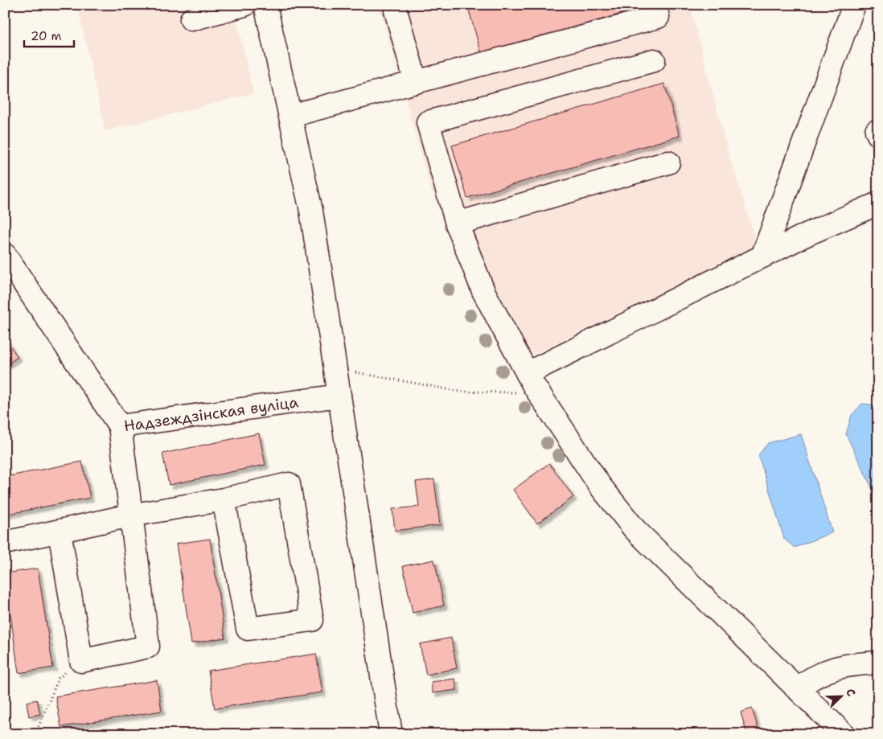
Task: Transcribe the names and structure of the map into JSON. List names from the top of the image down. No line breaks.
{"streets":{"street":["Надзеждзінская вуліца"]},"scale_bar":"20 m","north":"top right"}
